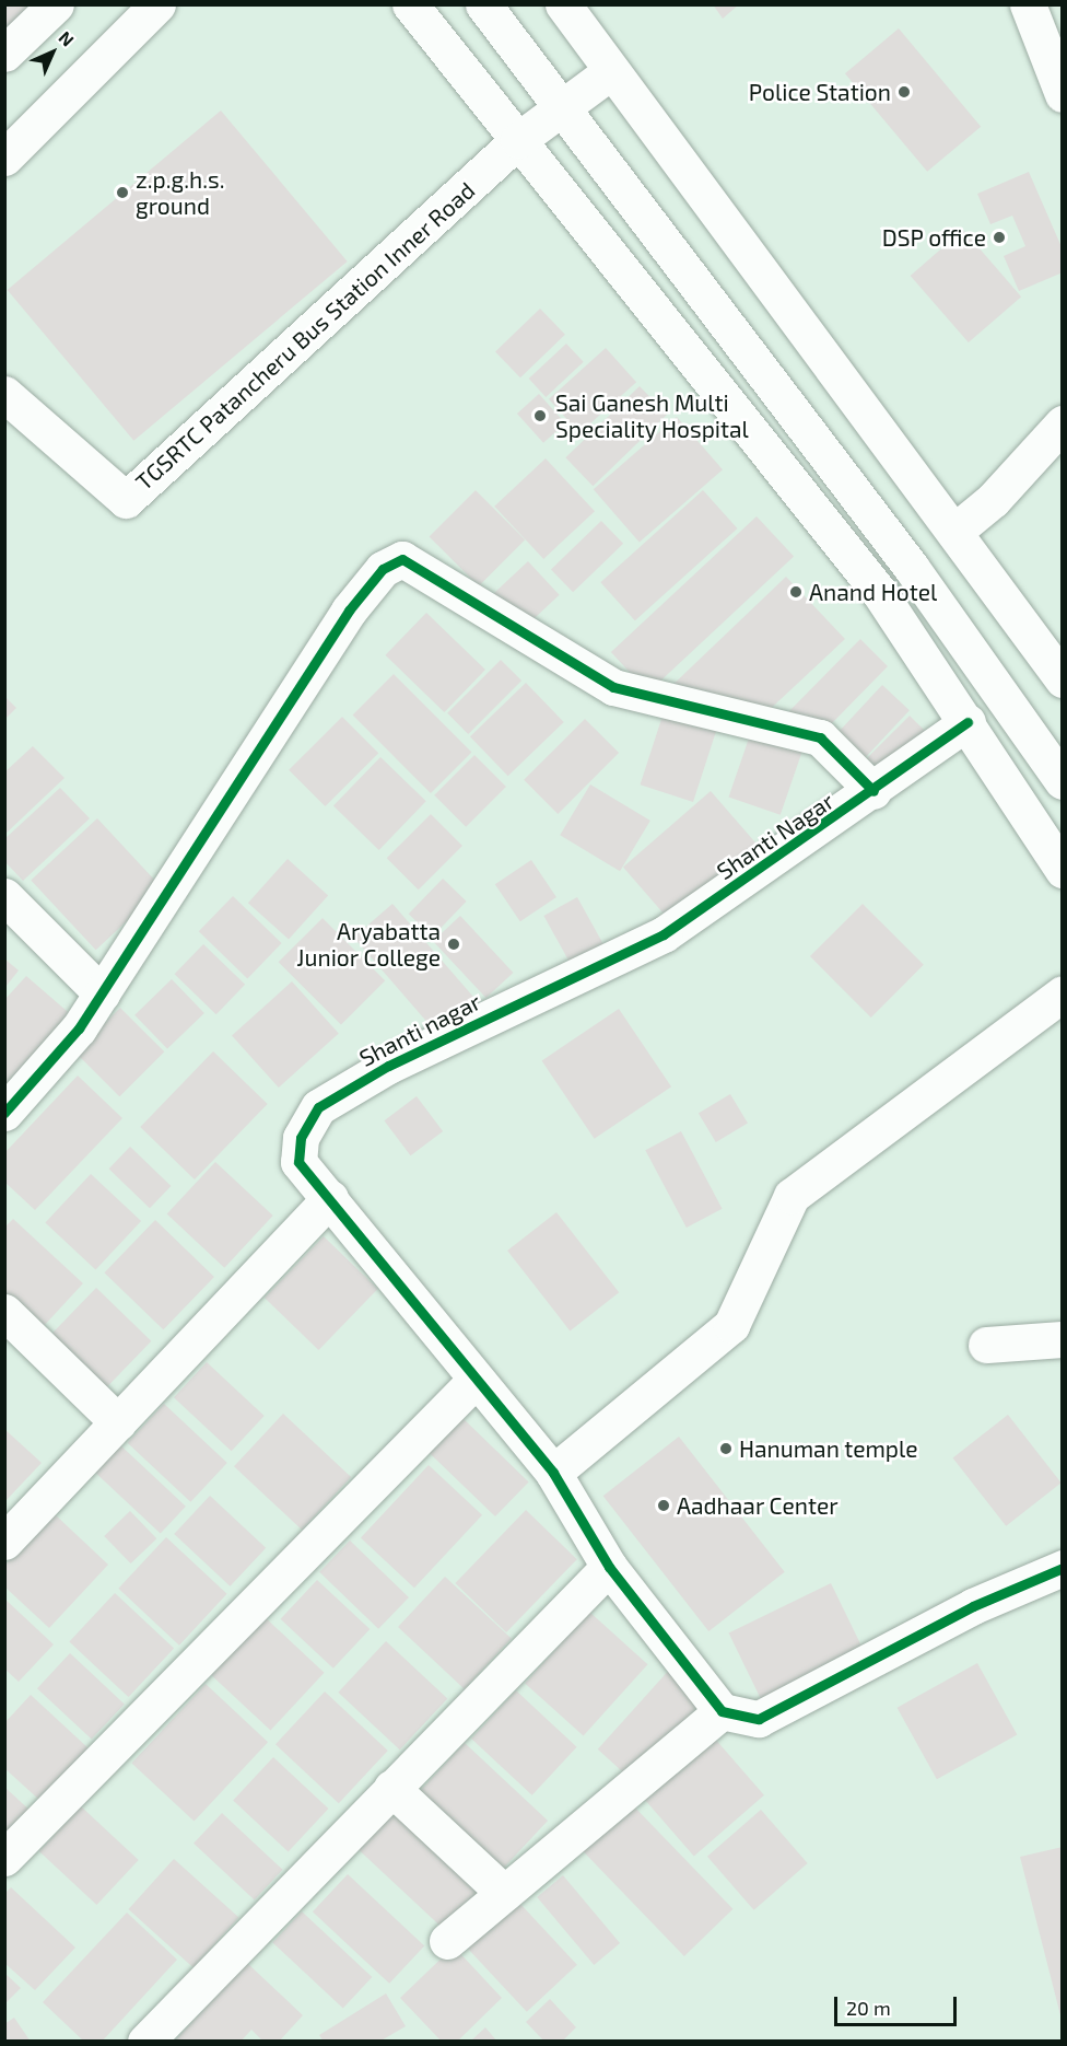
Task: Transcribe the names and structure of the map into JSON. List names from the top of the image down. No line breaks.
{"streets":{"main road":["TGSRTC Patancheru Bus Station Inner Road","Shanti Nagar","Shanti nagar"]},"crossings":[["Shanti Nagar","Shanti nagar"]],"places":["Police Station","z.p.g.h.s. ground","DSP office","Sai Ganesh Multi Speciality Hospital","Anand Hotel","Aryabatta Junior College","Hanuman temple","Aadhaar Center"],"scale_bar":"20 m","north":"top right"}
